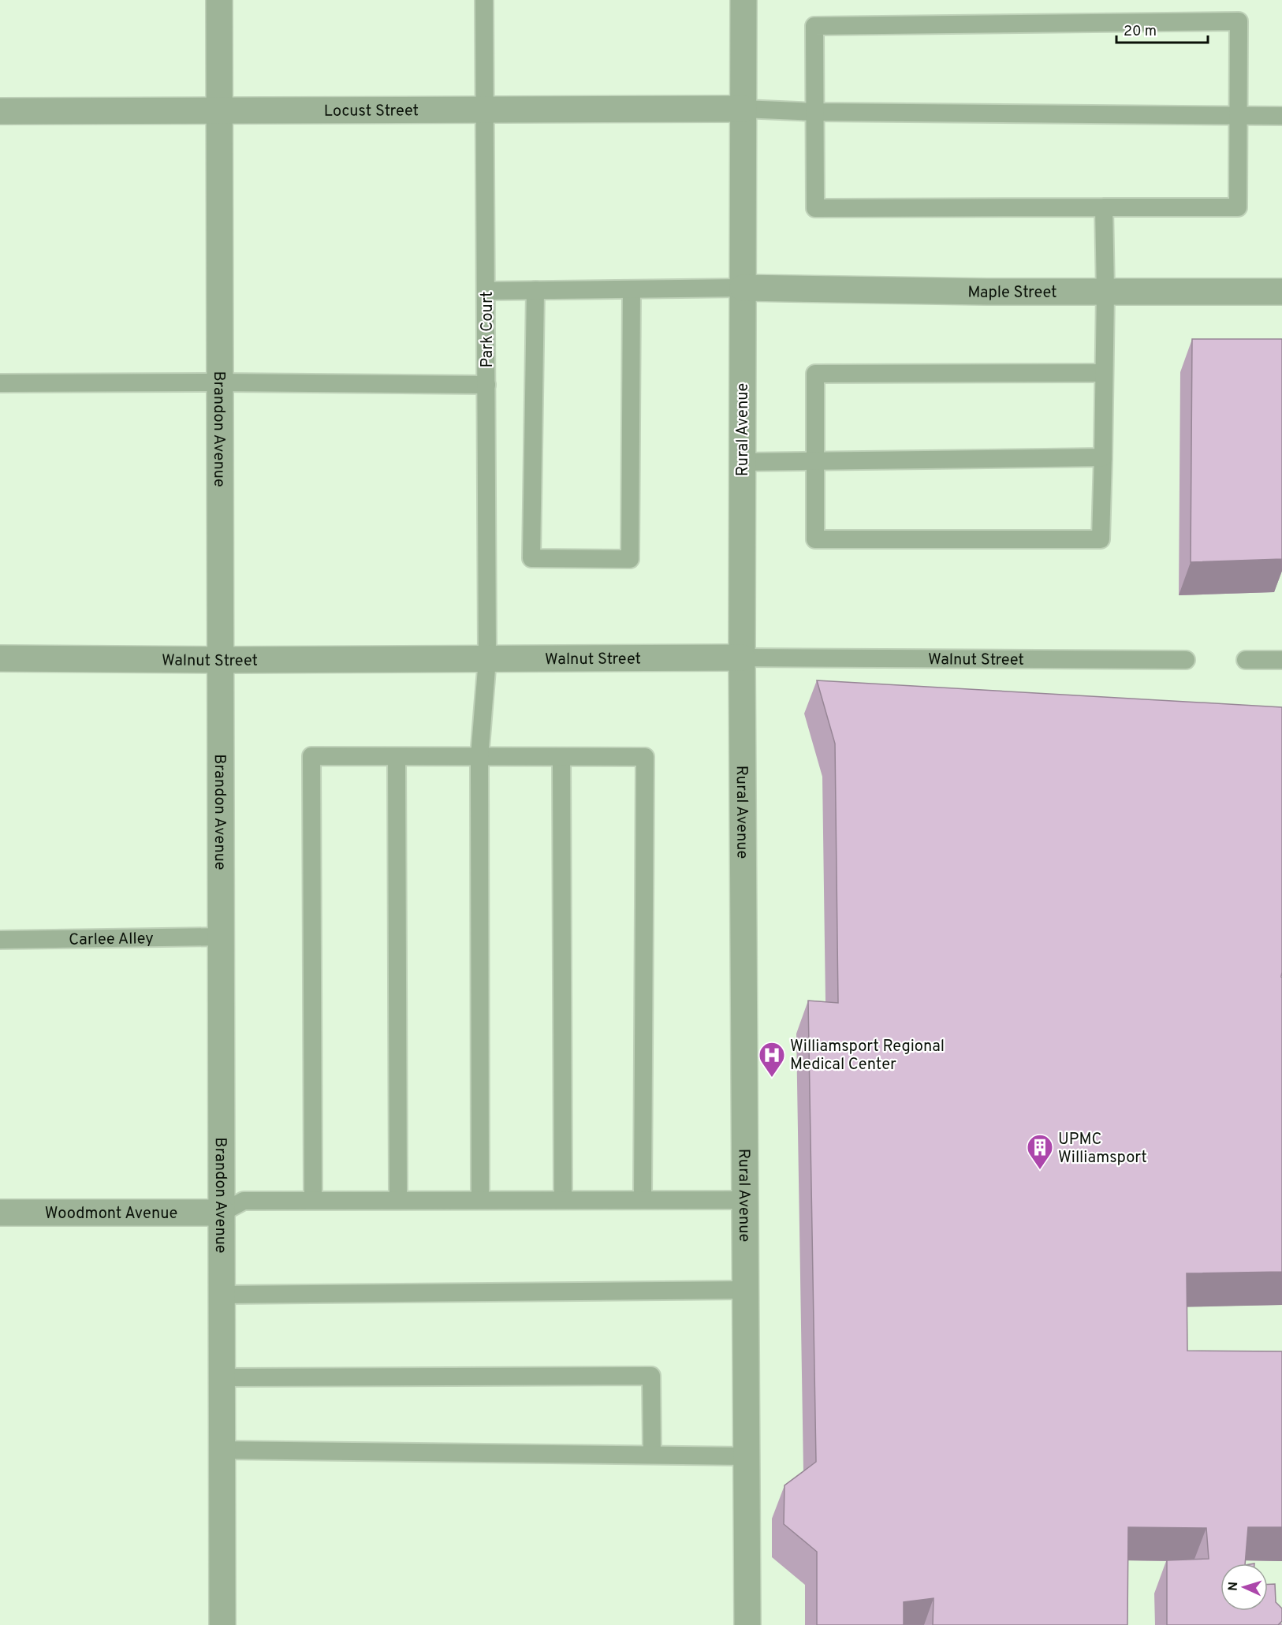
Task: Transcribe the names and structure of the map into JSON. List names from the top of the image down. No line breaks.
{"streets":{"street":["Locust Street","Maple Street","Brandon Avenue","Rural Avenue","Walnut Street","Woodmont Avenue"],"lane":["Park Court","Carlee Alley"]},"crossings":[["Locust Street","Park Court"],["Locust Street","Brandon Avenue"],["Locust Street","Rural Avenue"],["Maple Street","Rural Avenue"],["Park Court","Walnut Street"],["Brandon Avenue","Walnut Street"],["Brandon Avenue","Carlee Alley"],["Brandon Avenue","Woodmont Avenue"],["Rural Avenue","Walnut Street"]],"places":{"hospital":["Williamsport Regional Medical Center"],"building":["UPMC Williamsport"]},"scale_bar":"20 m","north":"left"}
